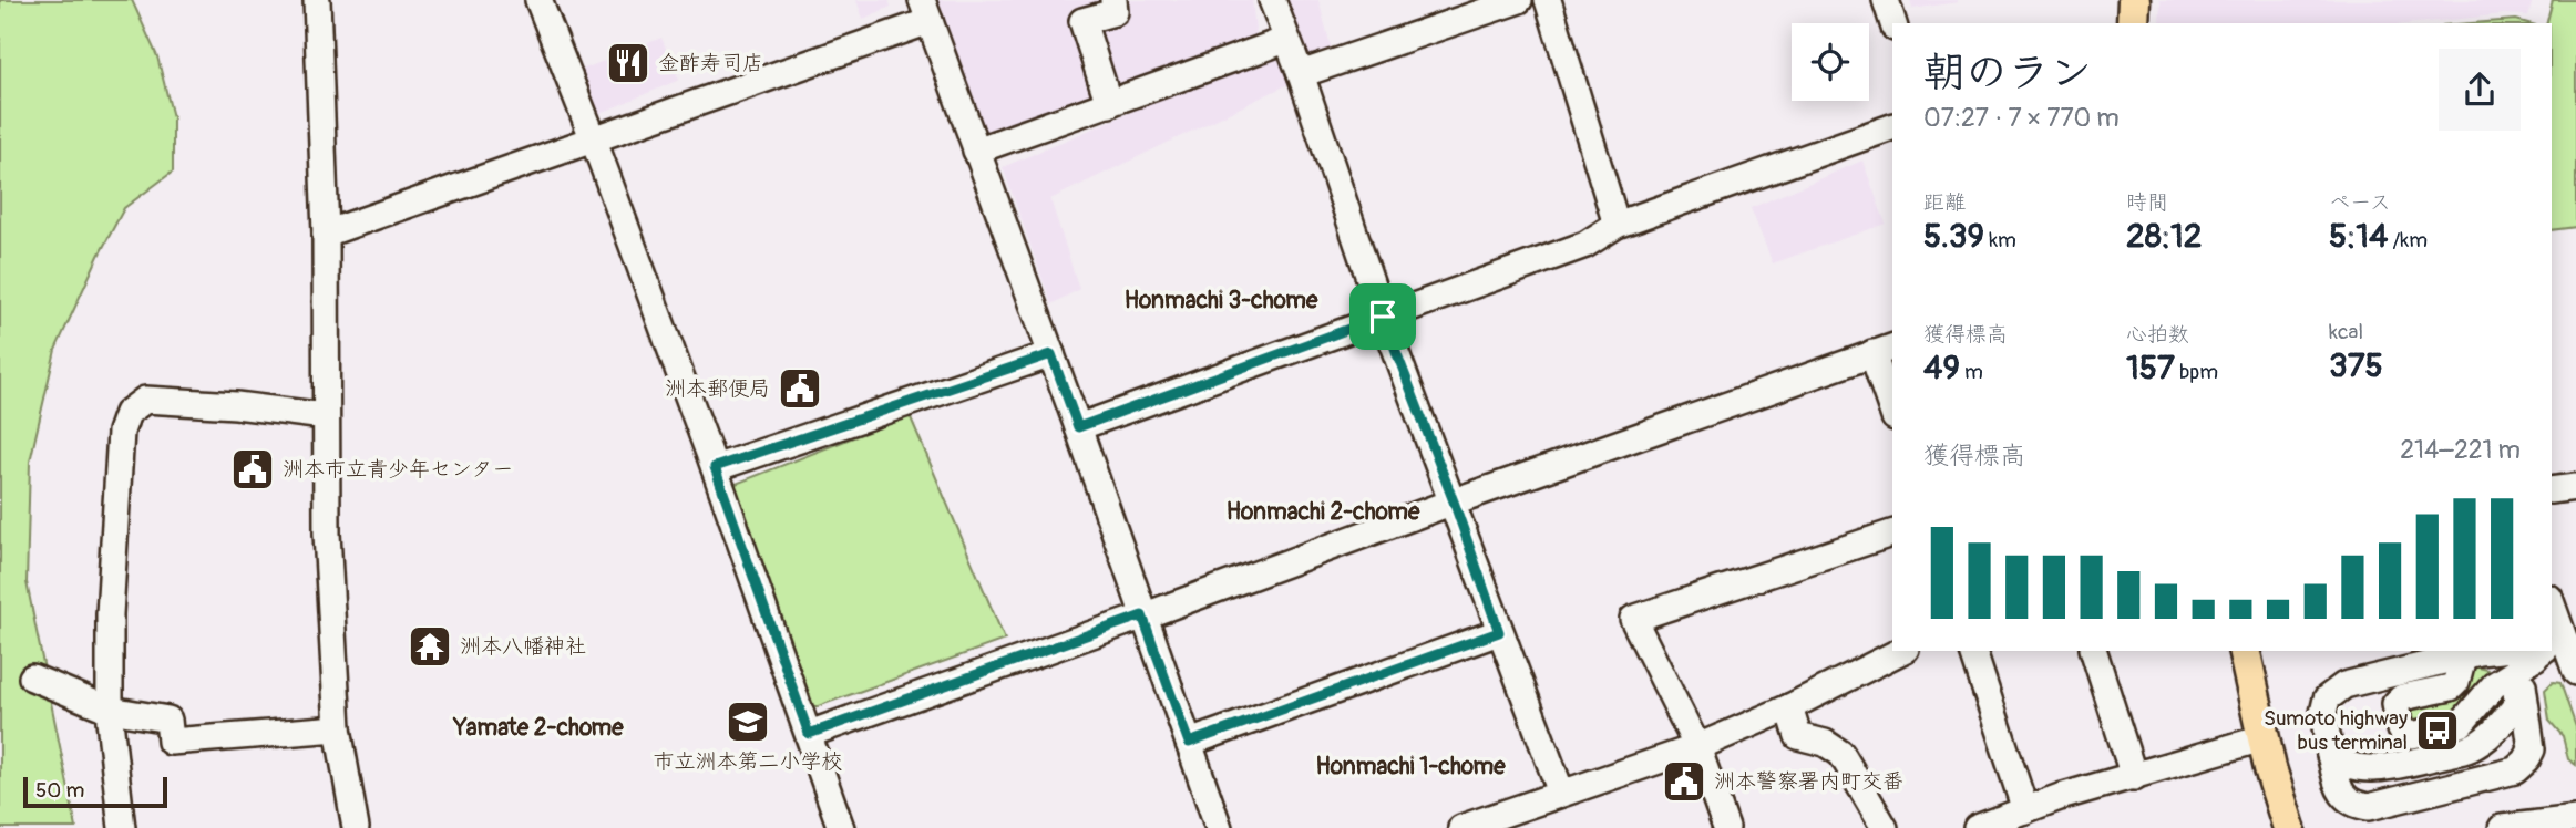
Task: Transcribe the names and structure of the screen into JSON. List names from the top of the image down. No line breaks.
{"districts":["Honmachi 3-chome","Honmachi 2-chome","Yamate 2-chome","Honmachi 1-chome"],"places":{"restaurant":["金酢寿司店"],"public building":["洲本郵便局","洲本市立青少年センター","洲本警察署内町交番"],"temple":["洲本八幡神社"],"school or university":["市立洲本第二小学校"],"bus stop":["Sumoto highway bus terminal"]},"scale_bar":"50 m","page":{"heading":["朝のラン","07:27 · 7 × 770 m"],"stats":[["距離","5.39 km"],["時間","28:12"],["ペース","5:14 /km"],["獲得標高","49 m"],["心拍数","157 bpm"],["kcal","375"]],"chart":["獲得標高","214–221 m"],"scale":"50 m"}}
